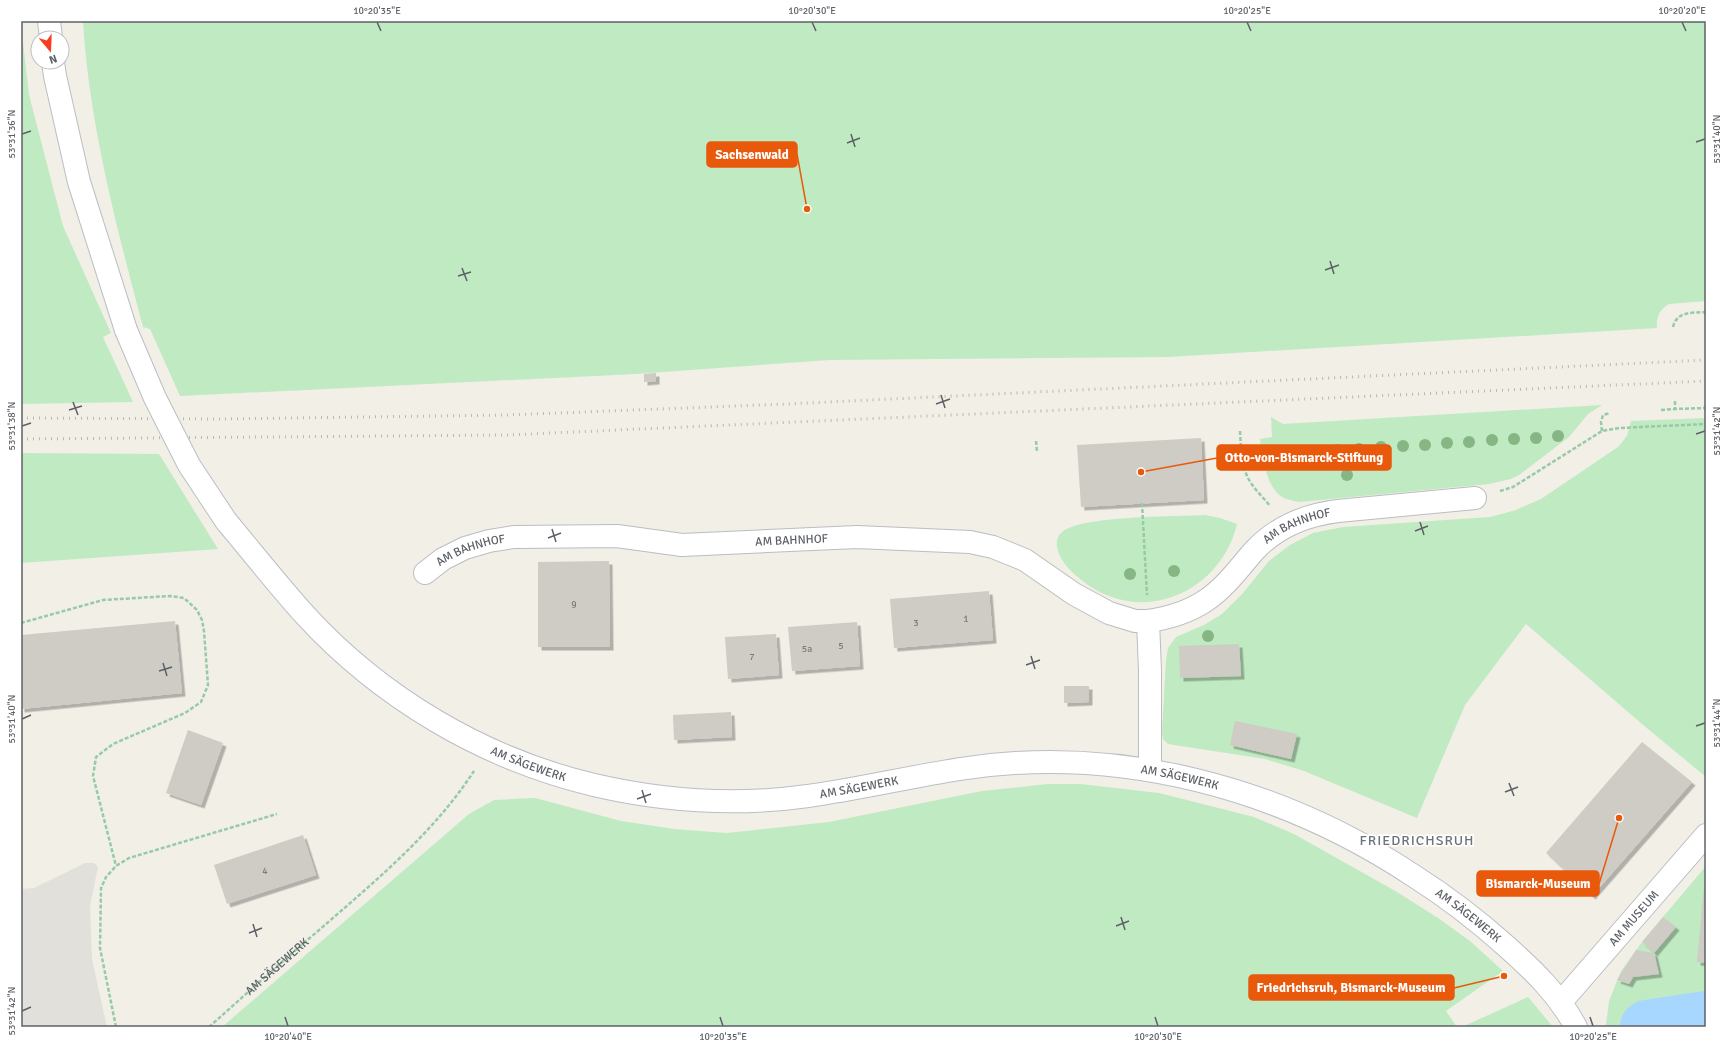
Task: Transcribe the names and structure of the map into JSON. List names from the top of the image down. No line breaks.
{"streets":{"main road":["AM BAHNHOF","AM SÄGEWERK","AM MUSEUM"]},"crossings":[["AM SÄGEWERK","AM MUSEUM"]],"districts":["FRIEDRICHSRUH"],"places":["Sachsenwald","Otto-von-Bismarck-Stiftung","Bismarck-Museum","Friedrichsruh, Bismarck-Museum"],"house_numbers":["9","1","3","5","5a","7","4"],"north":"bottom","coordinates":["10°20'35\"E","10°20'30\"E","10°20'25\"E","10°20'20\"E","53°31'36\"N","53°31'40\"N","53°31'38\"N","53°31'42\"N","53°31'44\"N","10°20'40\"E"]}
